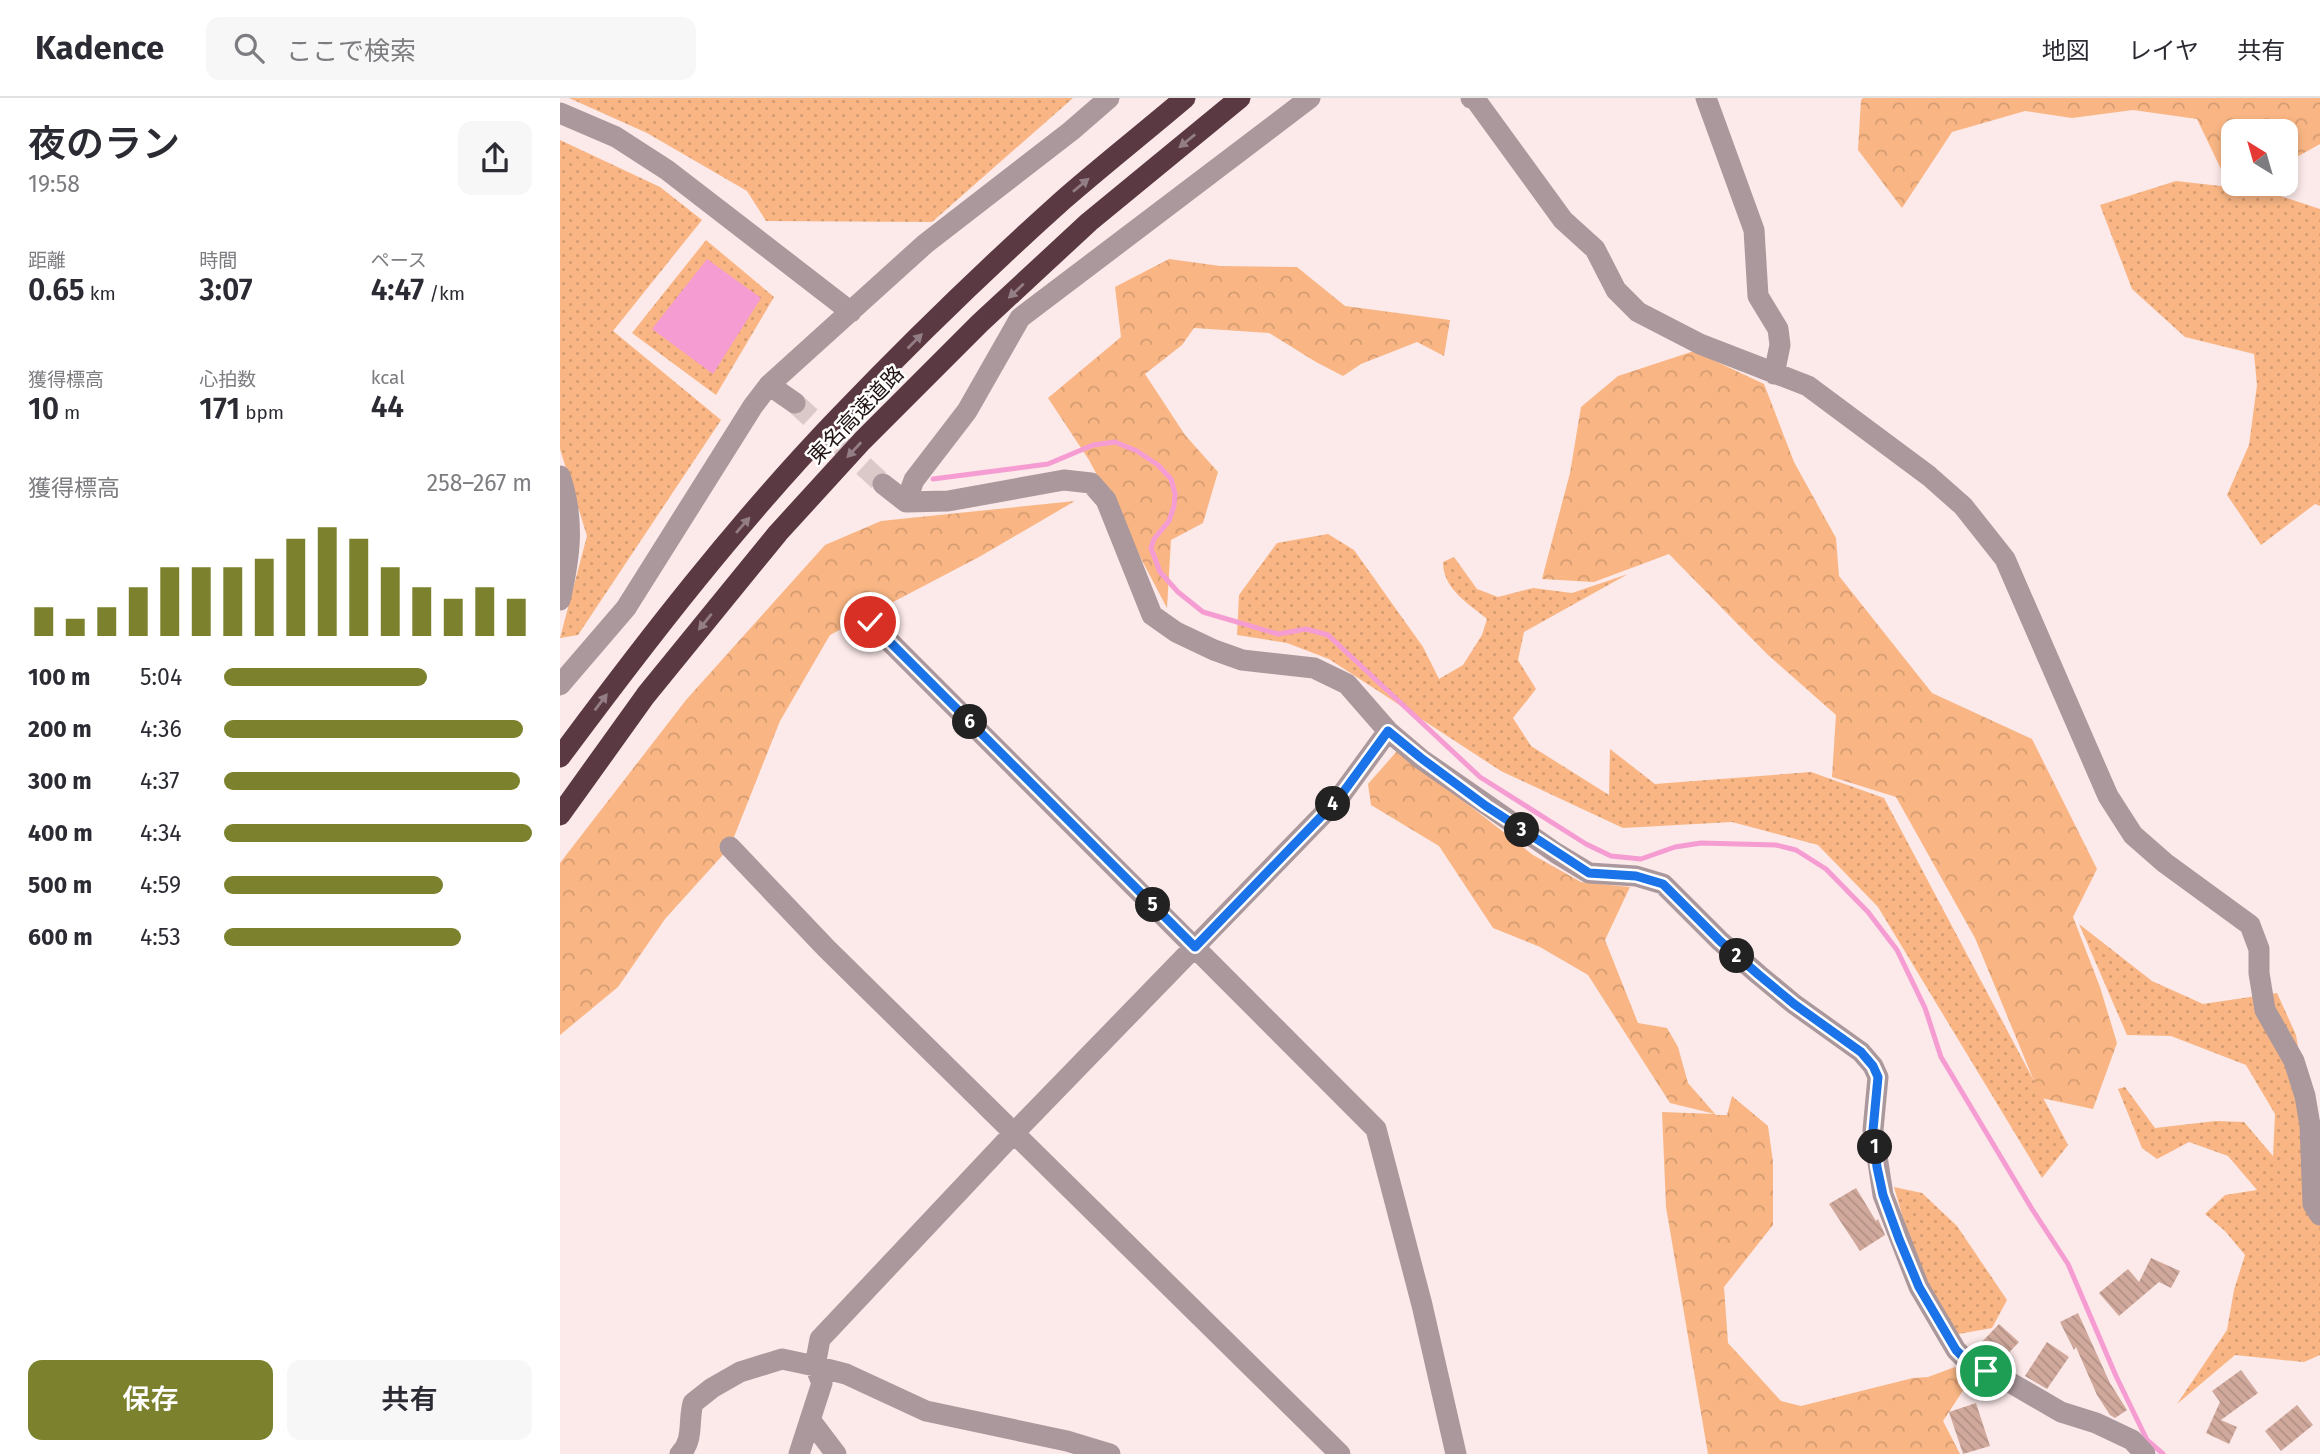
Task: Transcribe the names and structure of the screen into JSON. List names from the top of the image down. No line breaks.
{"streets":{"highway":["東名高速道路"]},"north":"top left","page":{"header":"Kadence","search":"ここで検索","nav":["地図","レイヤ","共有"],"heading":["夜のラン","19:58"],"stats":[["距離","0.65 km"],["時間","3:07"],["ペース","4:47 /km"],["獲得標高","10 m"],["心拍数","171 bpm"],["kcal","44"]],"chart":["獲得標高","258–267 m"],"list":[{"name":"100 m","note":"5:04"},{"name":"200 m","note":"4:36"},{"name":"300 m","note":"4:37"},{"name":"400 m","note":"4:34"},{"name":"500 m","note":"4:59"},{"name":"600 m","note":"4:53"}],"pins":["6","4","3","5","2","1"],"buttons":["保存","共有"]}}
